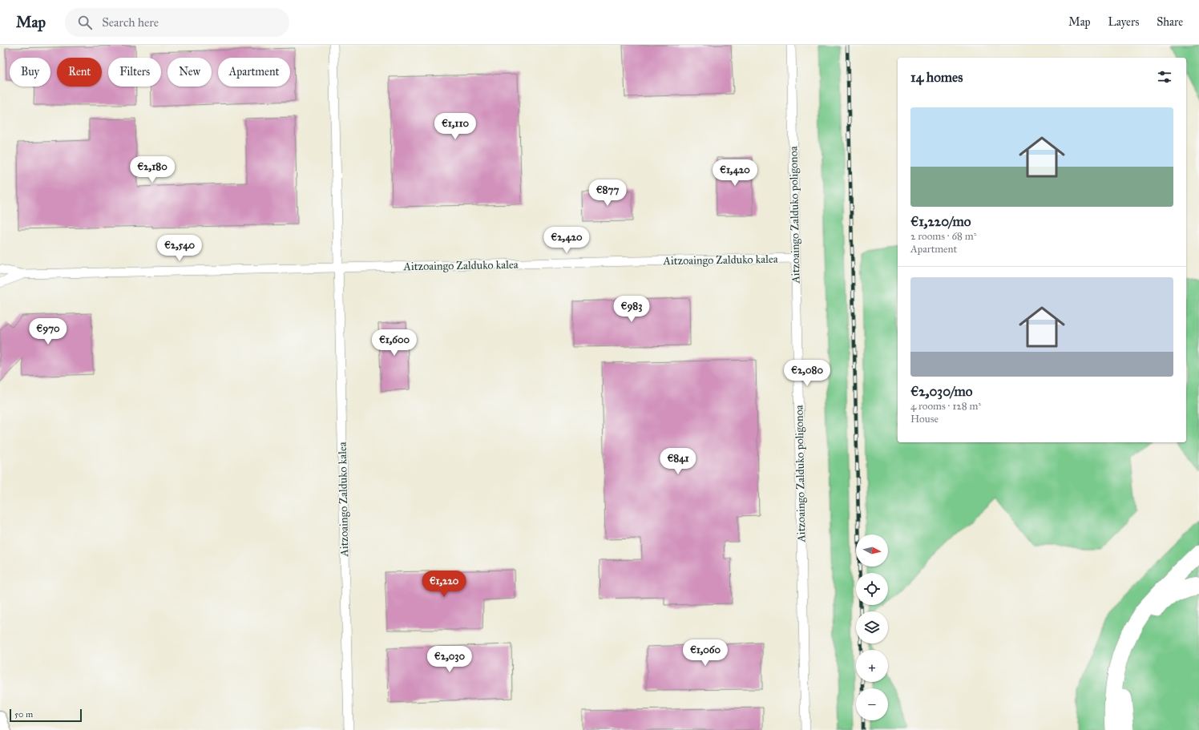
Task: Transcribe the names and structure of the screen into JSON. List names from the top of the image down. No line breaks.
{"streets":{"street":["Aitzoaingo Zalduko poligonoa","Aitzoaingo Zalduko kalea"]},"crossings":[["Aitzoaingo Zalduko poligonoa","Aitzoaingo Zalduko kalea"]],"scale_bar":"50 m","north":"right","page":{"header":"Map","search":"Search here","nav":["Map","Layers","Share"],"chip":["Buy","Rent","Filters","New","Apartment"],"heading":"14 homes","list":[{"name":"€1,220/mo","note":"2 rooms · 68 m² · Apartment"},{"name":"€2,030/mo","note":"4 rooms · 128 m² · House"}],"price":["€1,110","€2,180","€1,420","€877","€2,420","€2,540","€983","€970","€1,600","€2,080","€841","€1,220","€1,060","€2,030"],"map_buttons":["+","−"],"scale":"50 m"}}
